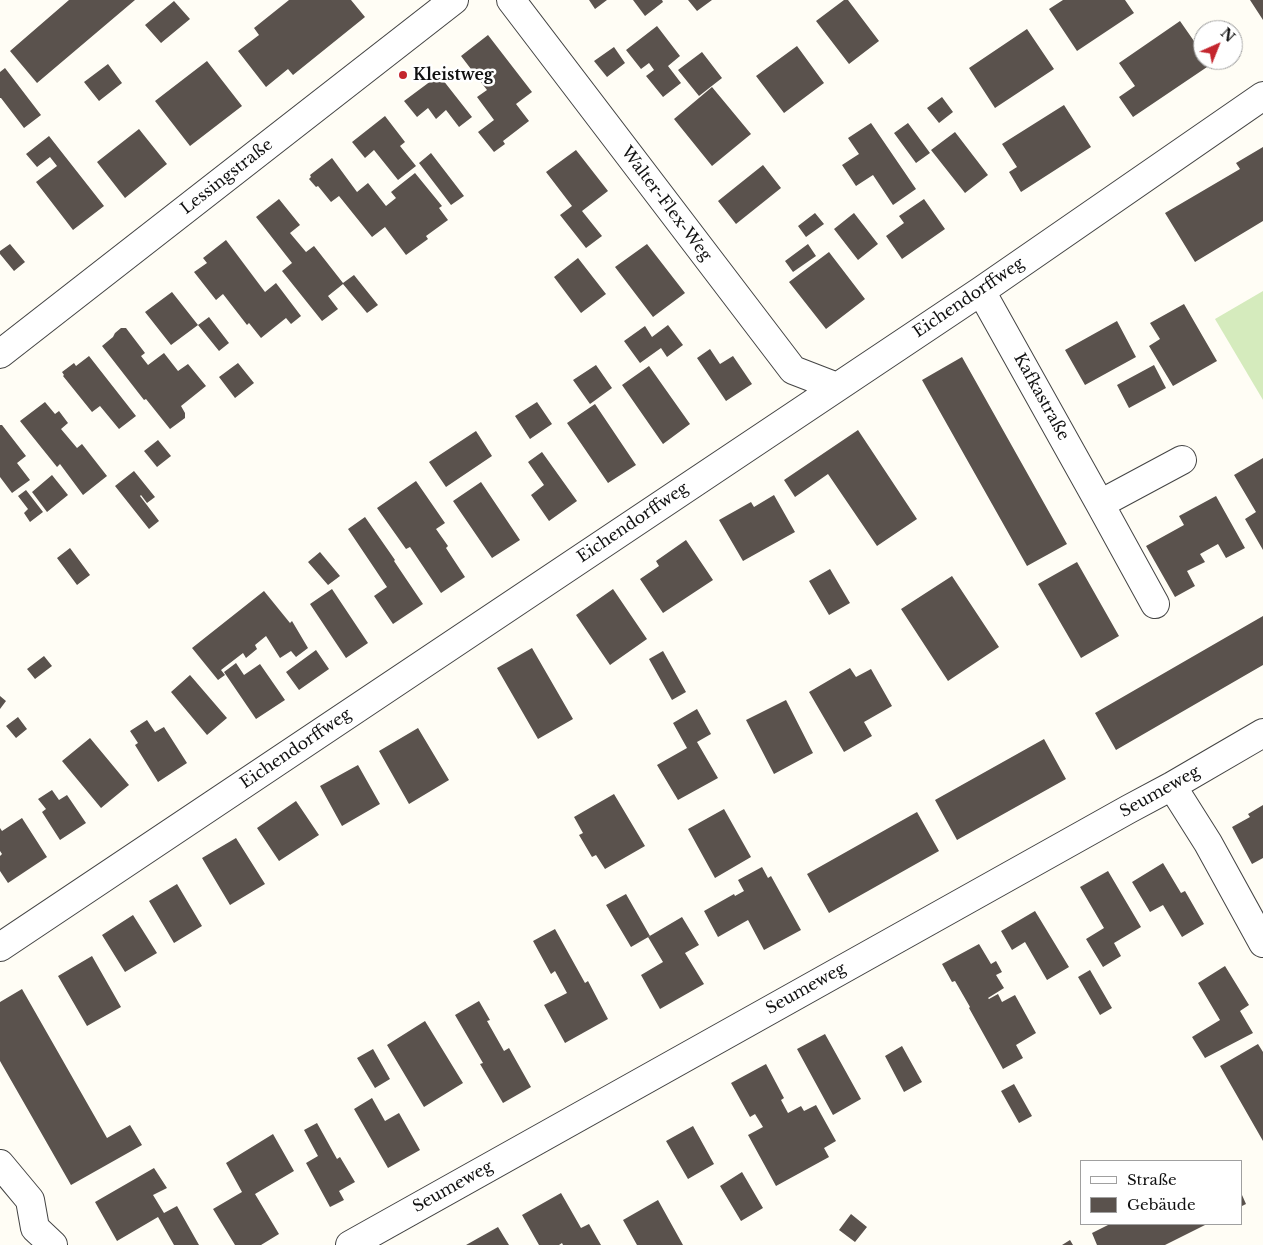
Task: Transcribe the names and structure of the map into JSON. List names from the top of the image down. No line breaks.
{"streets":{"street":["Lessingstraße","Walter-Flex-Weg","Eichendorffweg","Kafkastraße","Seumeweg"]},"crossings":[["Walter-Flex-Weg","Eichendorffweg"],["Eichendorffweg","Kafkastraße"]],"places":["Kleistweg"],"legend":["Straße","Gebäude"],"north":"top right"}
